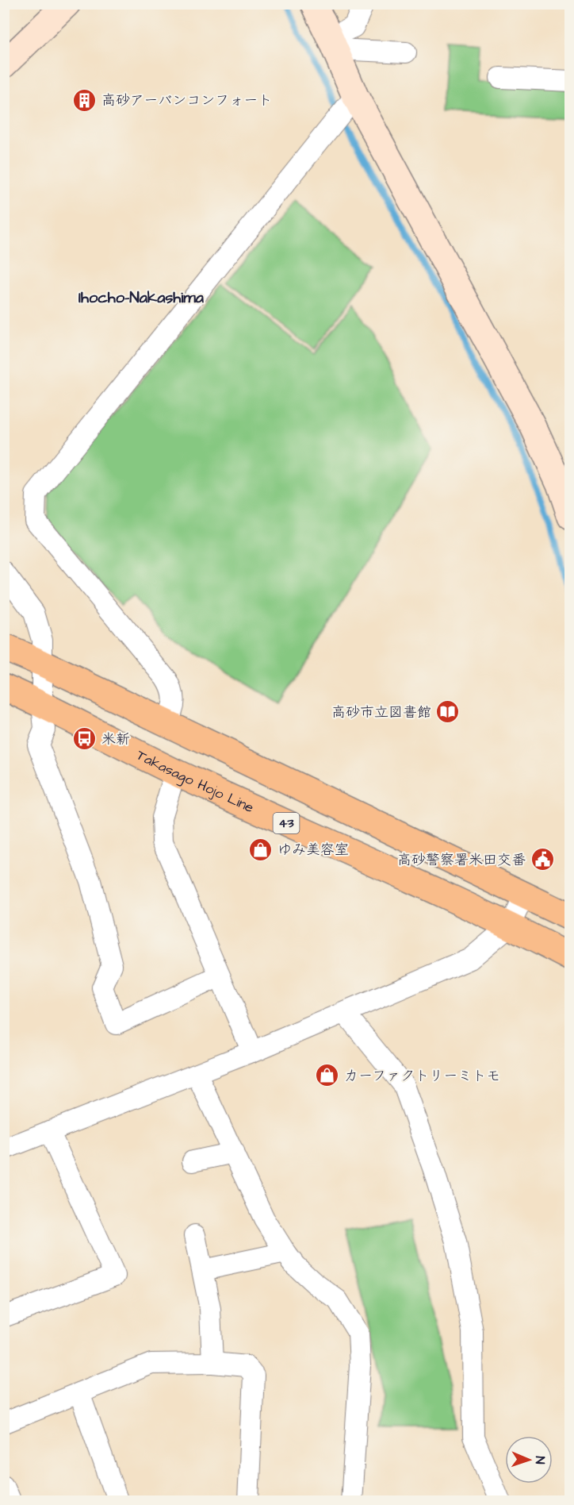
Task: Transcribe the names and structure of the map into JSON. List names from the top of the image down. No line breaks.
{"streets":{"main road":["Takasago Hojo Line","43"]},"districts":["Ihocho-Nakashima"],"places":{"building":["高砂アーバンコンフォート"],"library":["高砂市立図書館"],"bus stop":["米新"],"shop":["ゆみ美容室","カーファクトリーミトモ"],"public building":["高砂警察署米田交番"]},"north":"right"}
